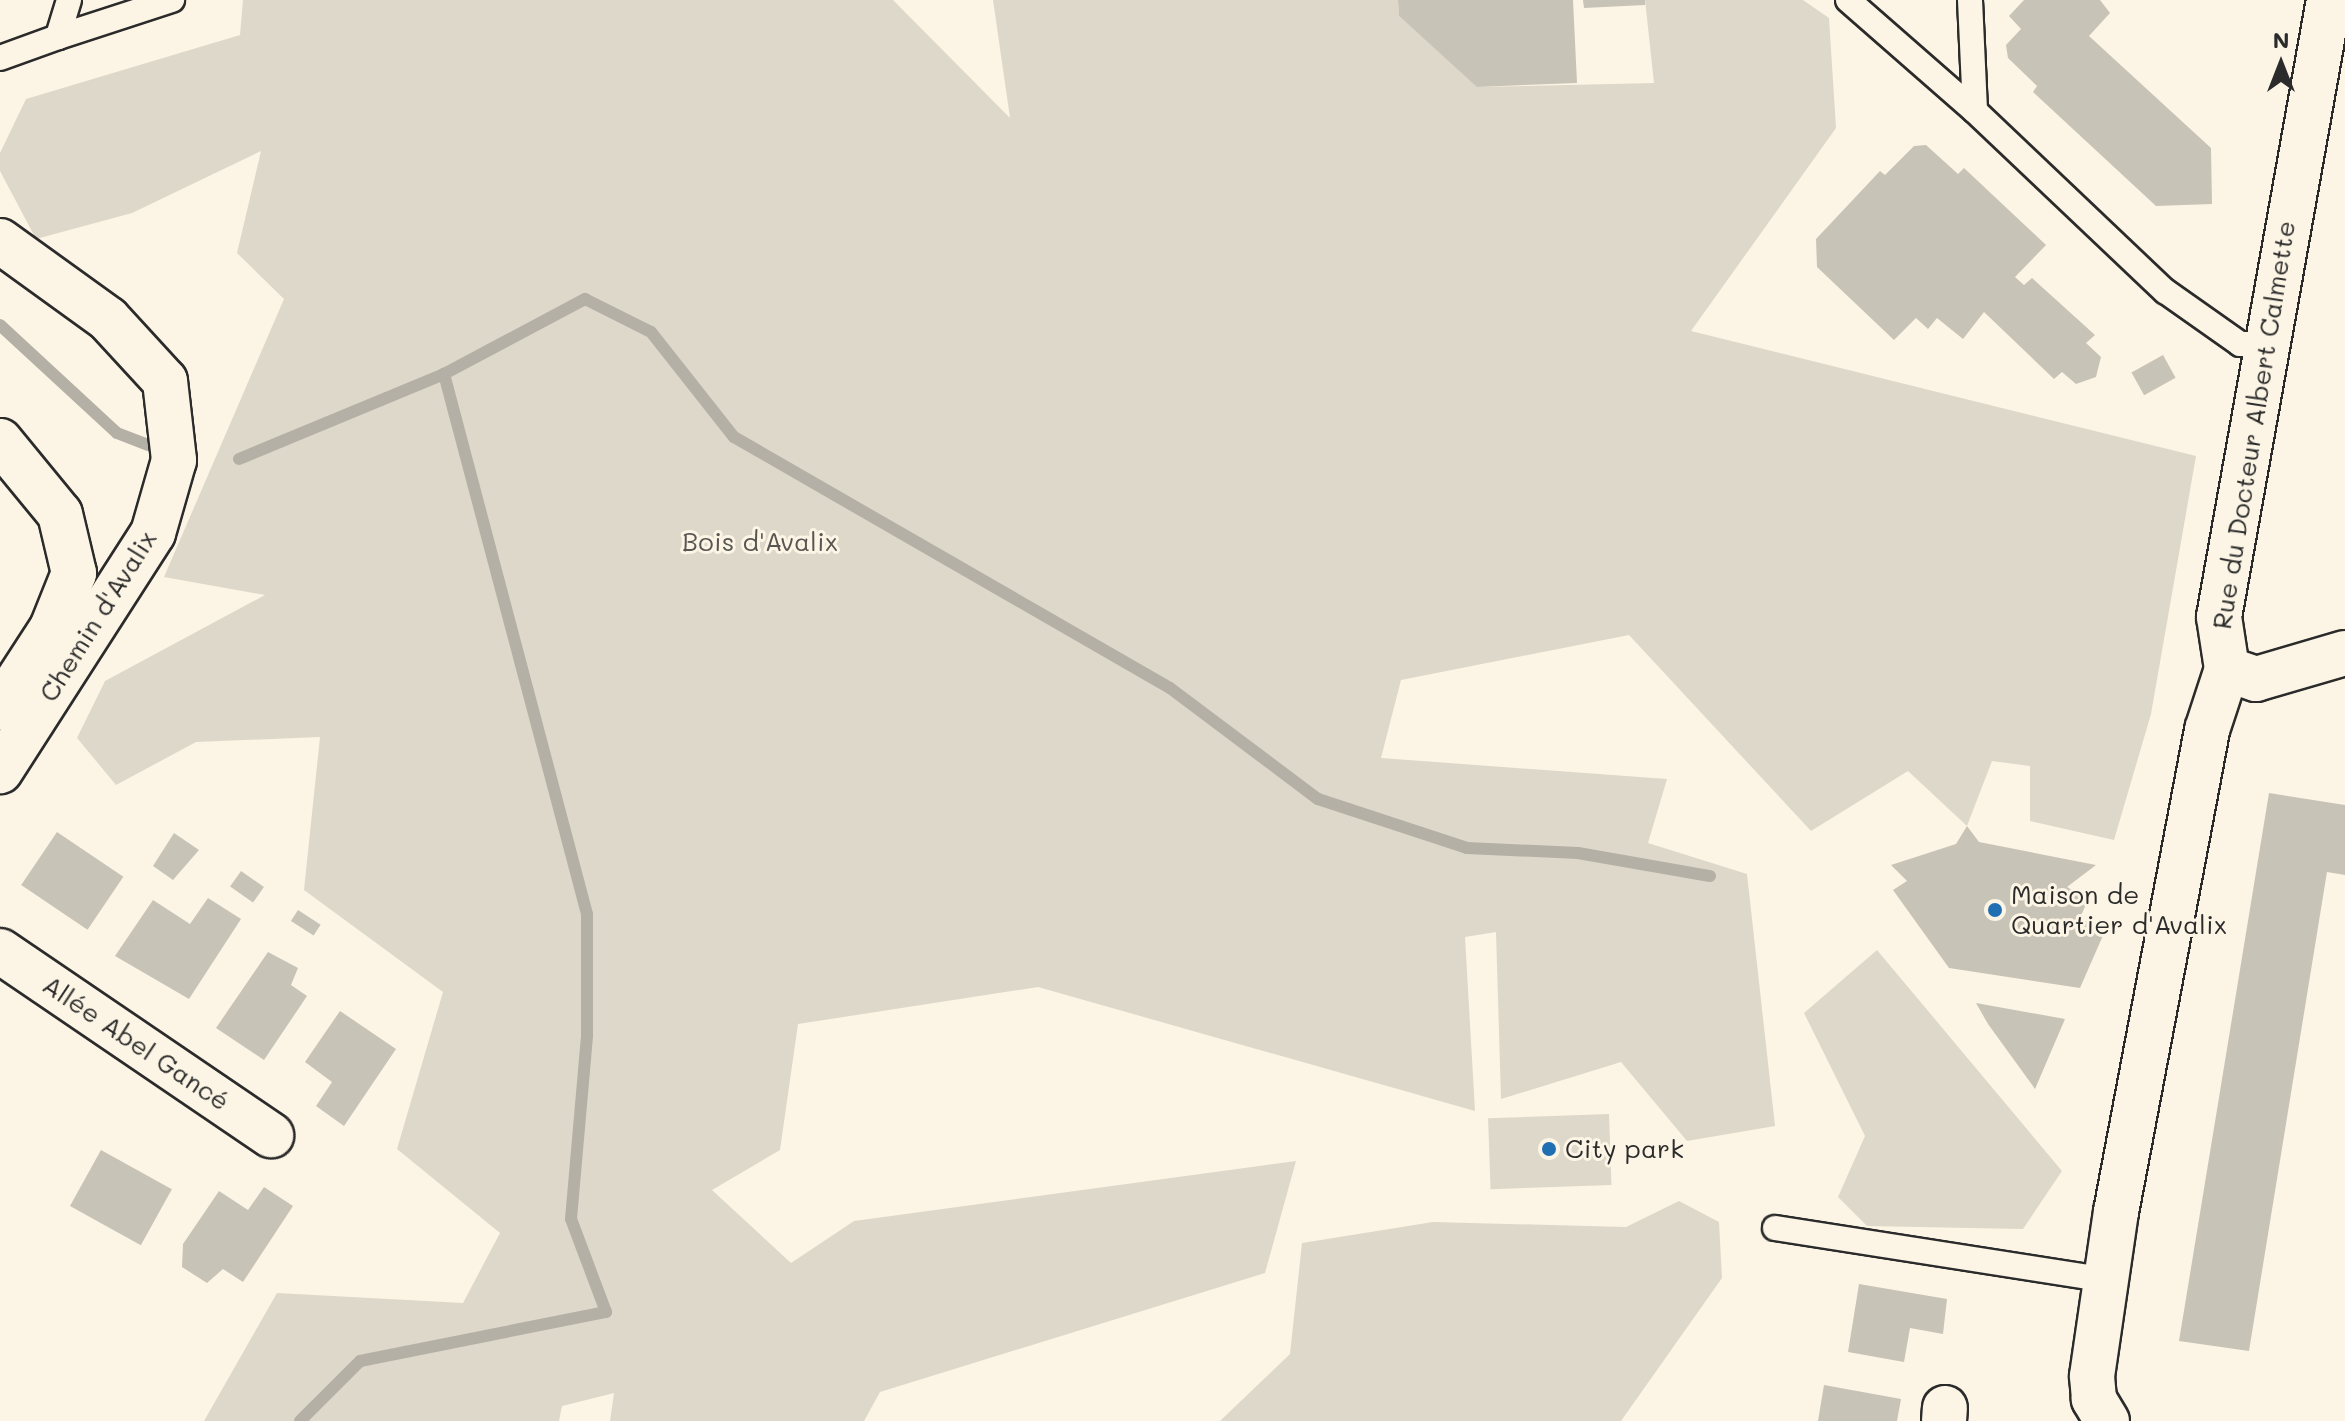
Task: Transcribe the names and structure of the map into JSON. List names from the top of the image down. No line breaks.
{"streets":{"street":["Rue du Docteur Albert Calmette","Chemin d'Avalix","Allée Abel Gancé"]},"parks":["Bois d'Avalix"],"places":["Maison de Quartier d'Avalix","City park"],"north":"top"}
